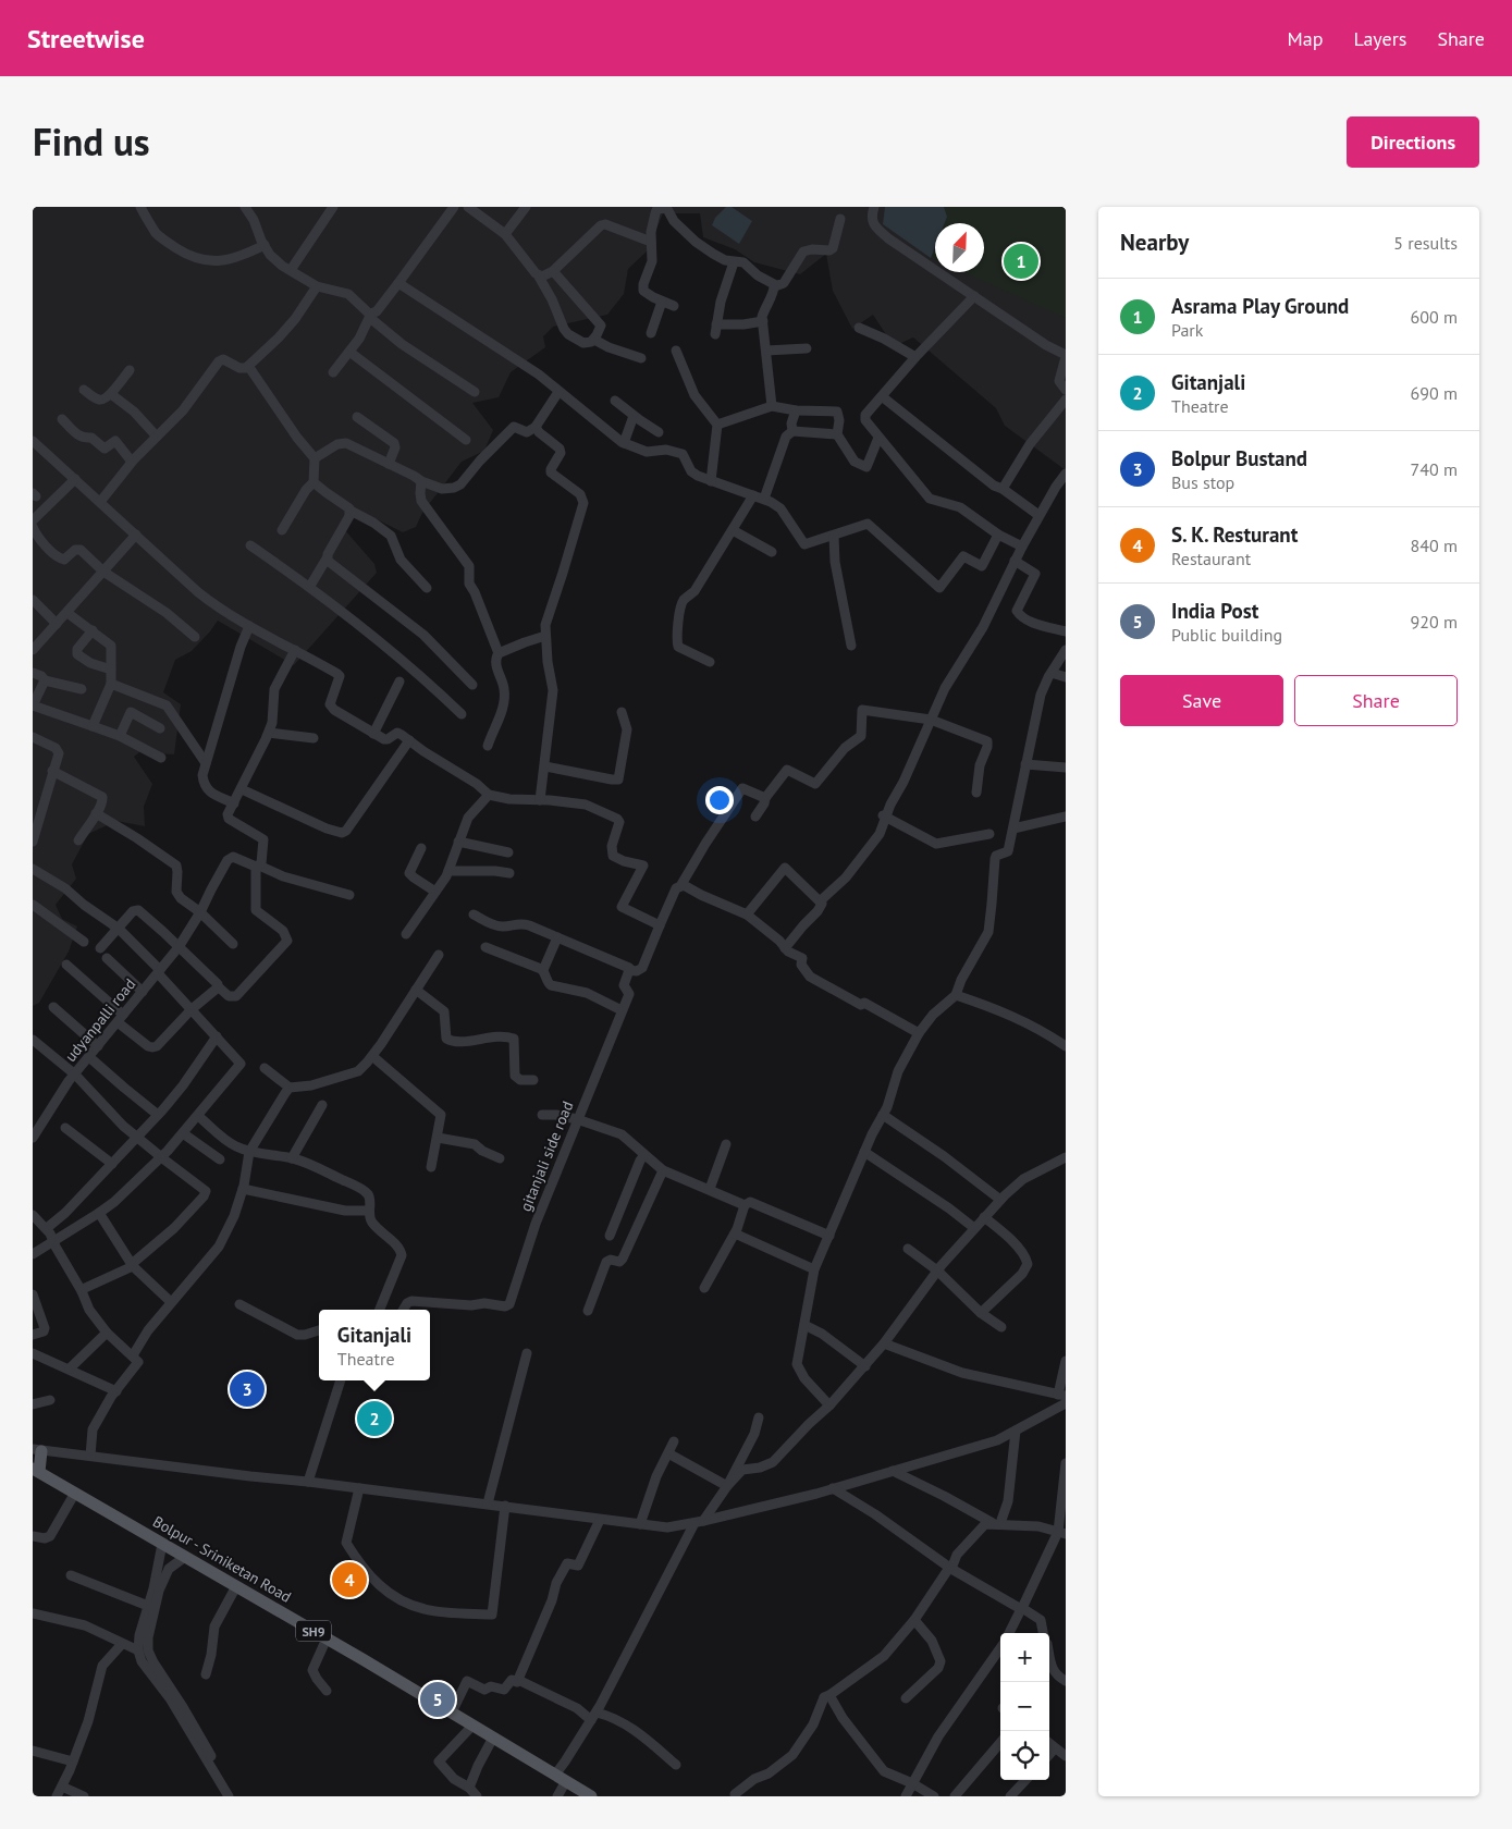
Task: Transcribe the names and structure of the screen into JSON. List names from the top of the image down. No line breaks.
{"streets":{"main road":["Bolpur - Sriniketan Road","SH9"],"street":["udyanpalli road","gitanjali side road"]},"north":"top right","page":{"header":"Streetwise","nav":["Map","Layers","Share"],"title":"Find us","buttons":["Directions",["Save","Share"]],"heading":["Nearby","5 results"],"pins":["1","3","2","4","5"],"list":[{"mark":"1","name":"Asrama Play Ground","note":"Park","value":"600 m"},{"mark":"2","name":"Gitanjali","note":"Theatre","value":"690 m"},{"mark":"3","name":"Bolpur Bustand","note":"Bus stop","value":"740 m"},{"mark":"4","name":"S. K. Resturant","note":"Restaurant","value":"840 m"},{"mark":"5","name":"India Post","note":"Public building","value":"920 m"}],"popup":["Gitanjali","Theatre"],"map_buttons":["+","−"]}}
